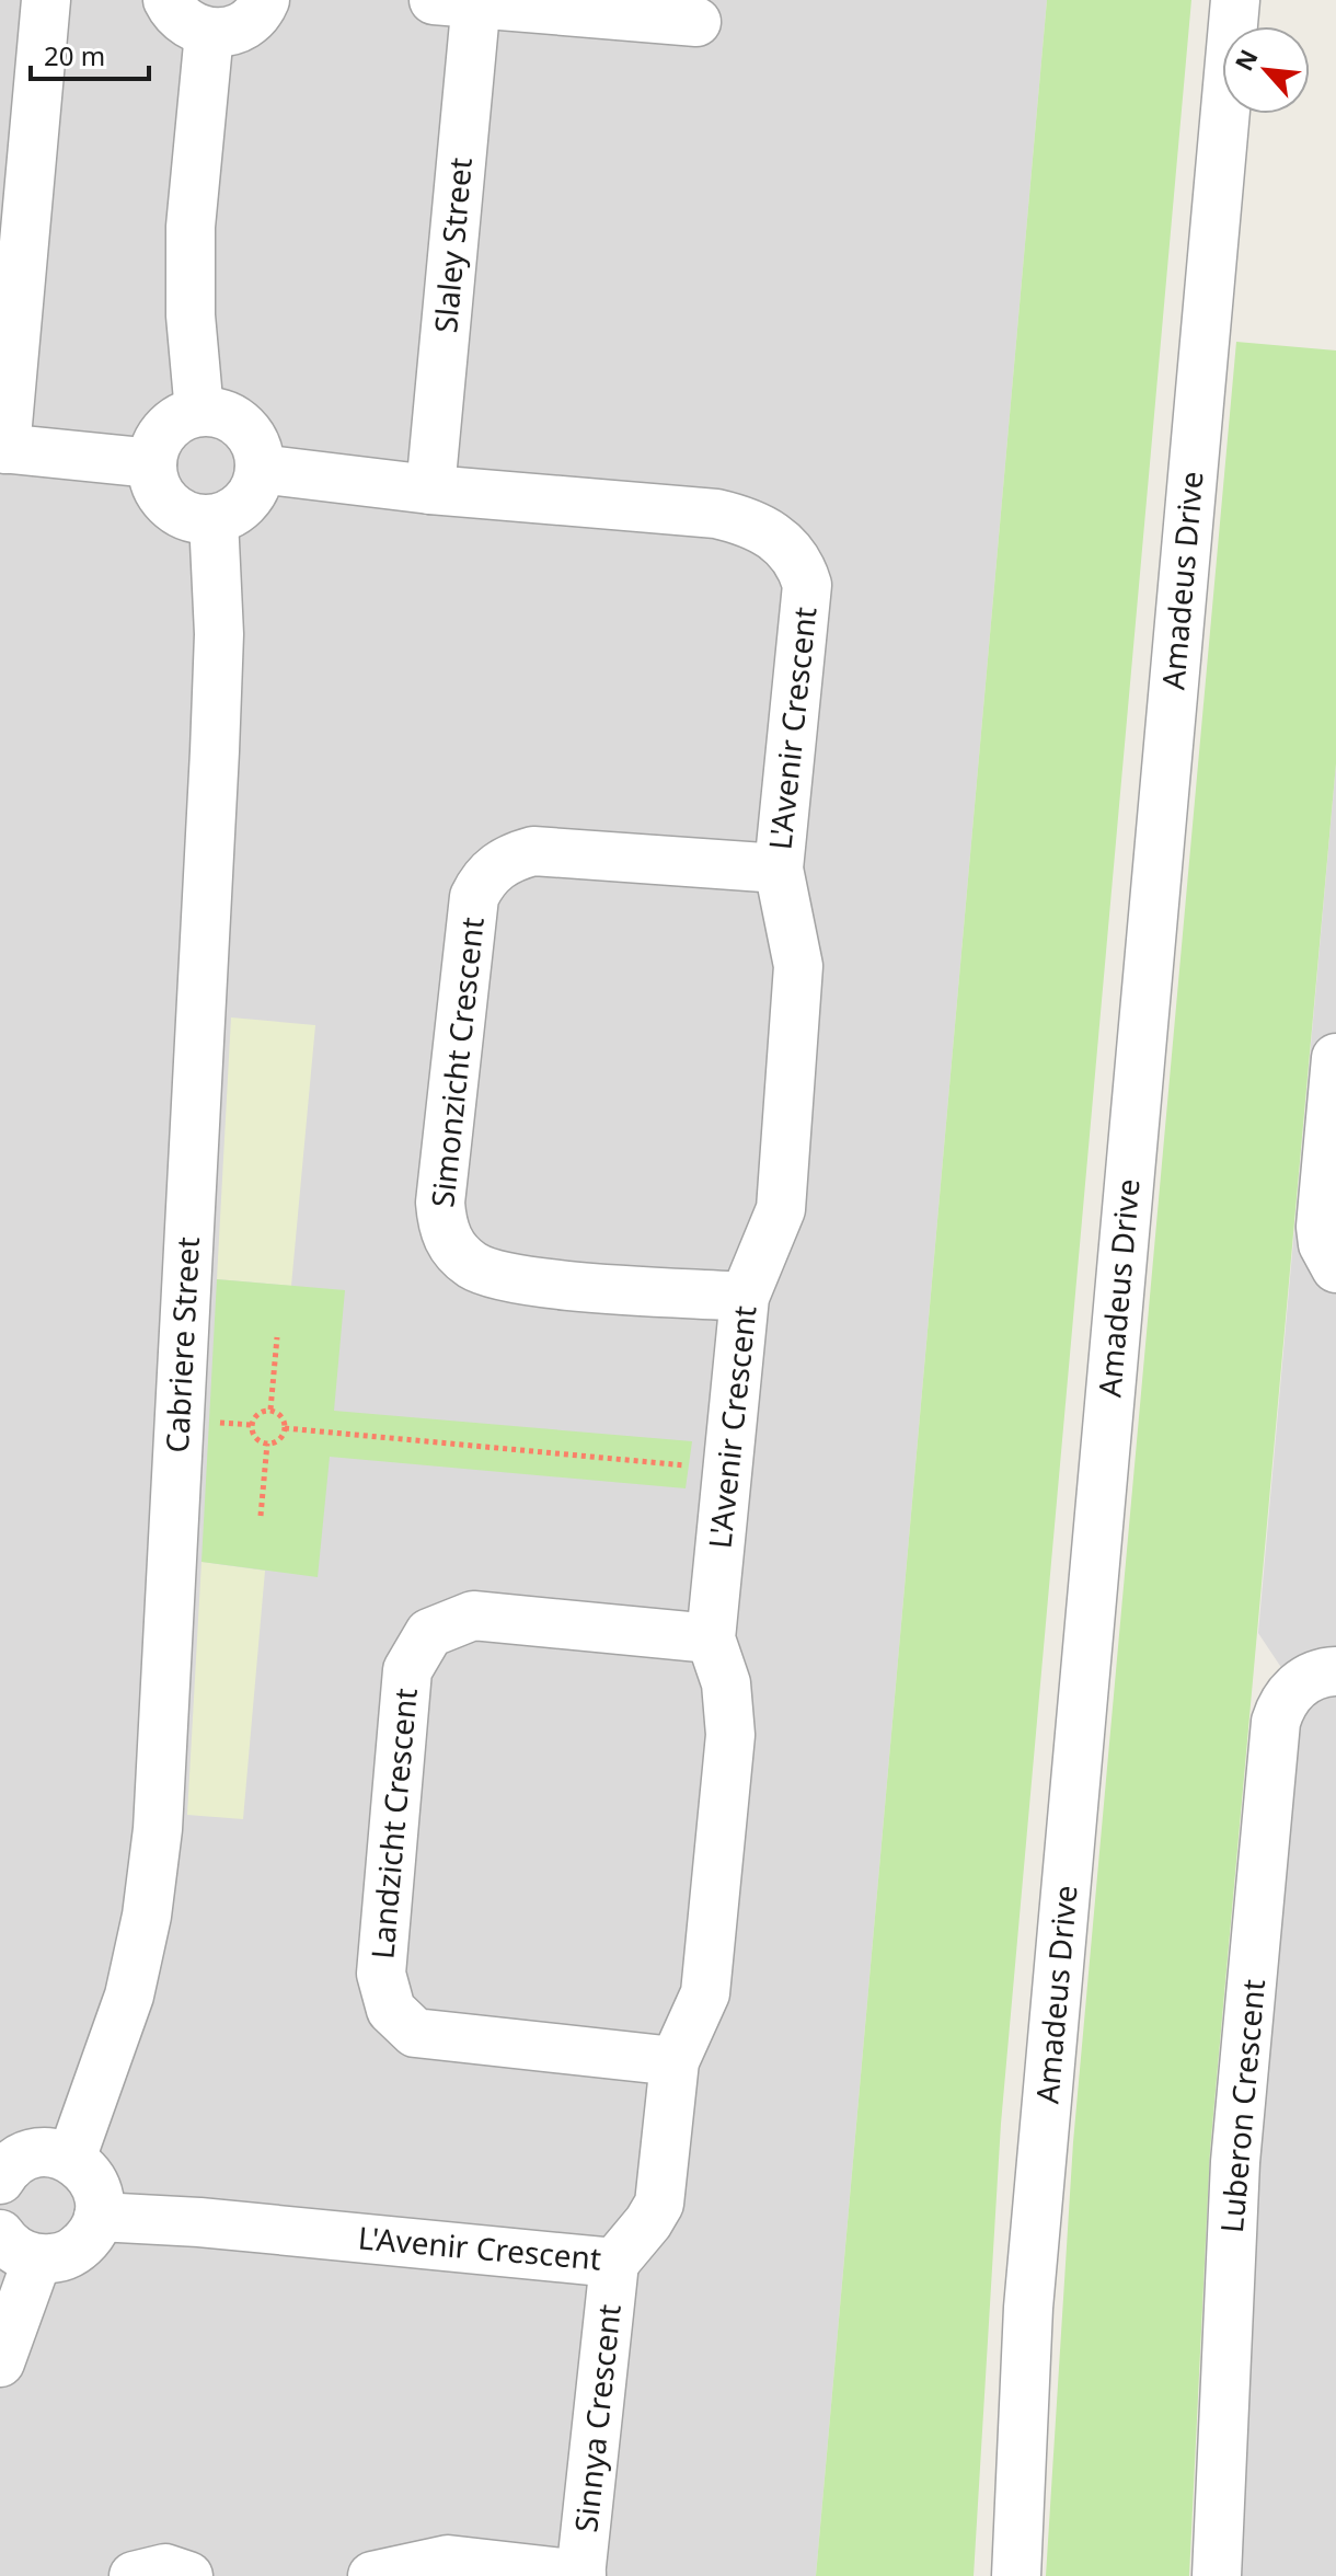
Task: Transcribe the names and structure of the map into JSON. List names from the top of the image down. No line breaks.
{"streets":{"street":["Slaley Street","Amadeus Drive","L'Avenir Crescent","Simonzicht Crescent","Cabriere Street","Landzicht Crescent","Luberon Crescent","Sinnya Crescent"]},"crossings":[["Slaley Street","L'Avenir Crescent"],["L'Avenir Crescent","Simonzicht Crescent"],["L'Avenir Crescent","Cabriere Street"],["L'Avenir Crescent","Landzicht Crescent"],["L'Avenir Crescent","Sinnya Crescent"]],"scale_bar":"20 m","north":"top left"}
